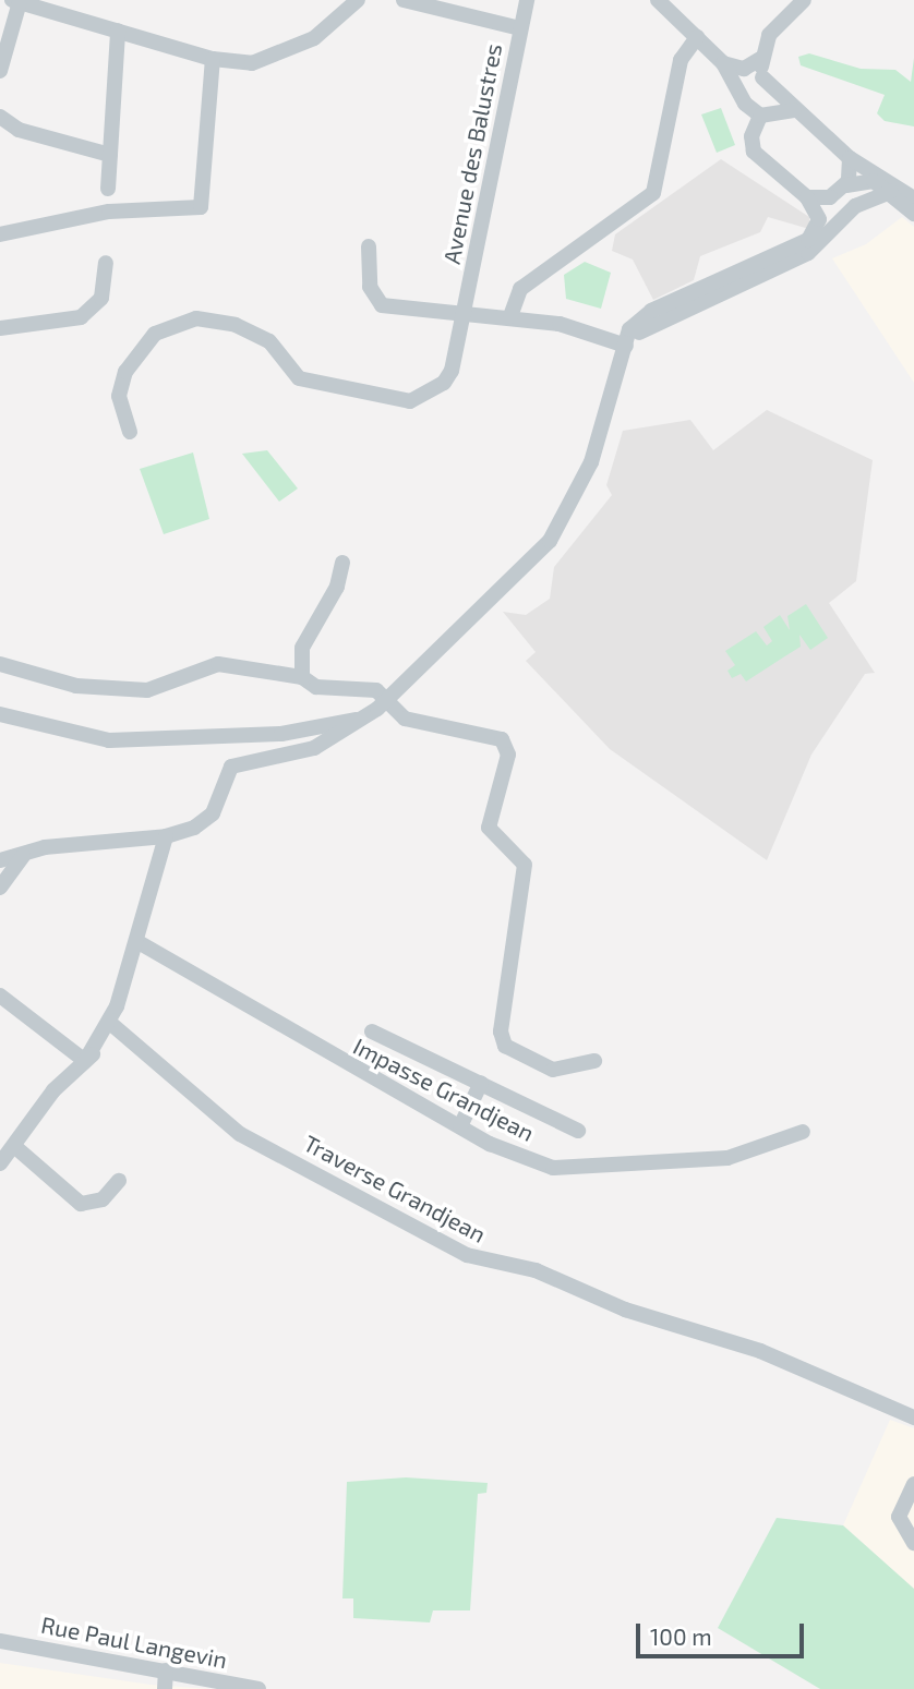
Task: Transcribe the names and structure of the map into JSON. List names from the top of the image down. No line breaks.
{"streets":{"street":["Avenue des Balustres","Impasse Grandjean","Traverse Grandjean","Rue Paul Langevin"]},"scale_bar":"100 m"}
